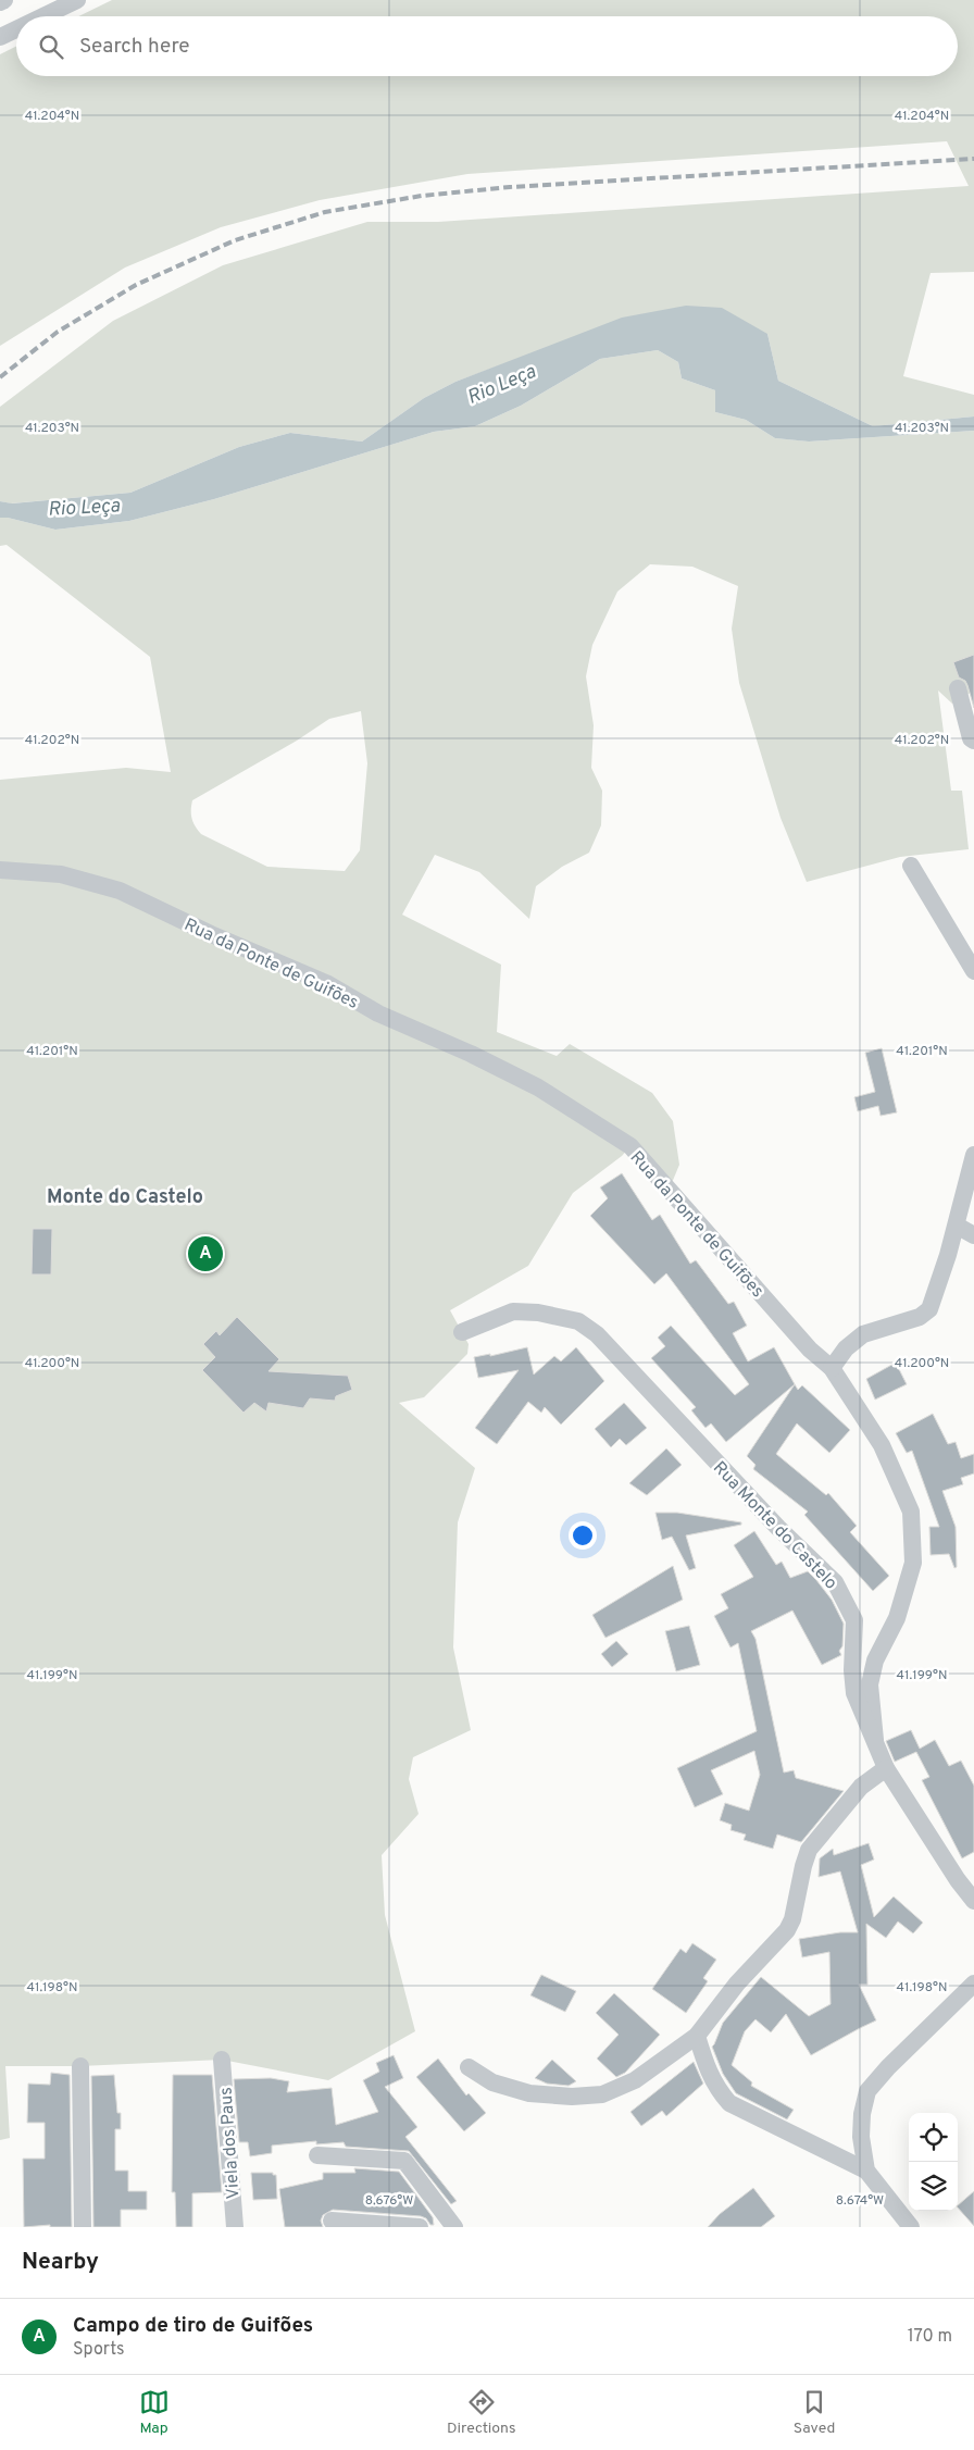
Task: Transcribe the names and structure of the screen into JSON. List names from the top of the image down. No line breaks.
{"streets":{"street":["Rua da Ponte de Guifões","Rua Monte do Castelo","Viela dos Paus"]},"crossings":[["Rua da Ponte de Guifões","Rua Monte do Castelo"]],"districts":["Monte do Castelo"],"water":["Rio Leça"],"page":{"search":"Search here","pins":"A","heading":"Nearby","list":[{"mark":"A","name":"Campo de tiro de Guifões","note":"Sports","value":"170 m"}],"nav":["Map","Directions","Saved"]},"coordinates":["41.204°N","41.203°N","41.202°N","41.201°N","41.200°N","41.199°N","41.198°N","8.676°W","8.674°W"]}
